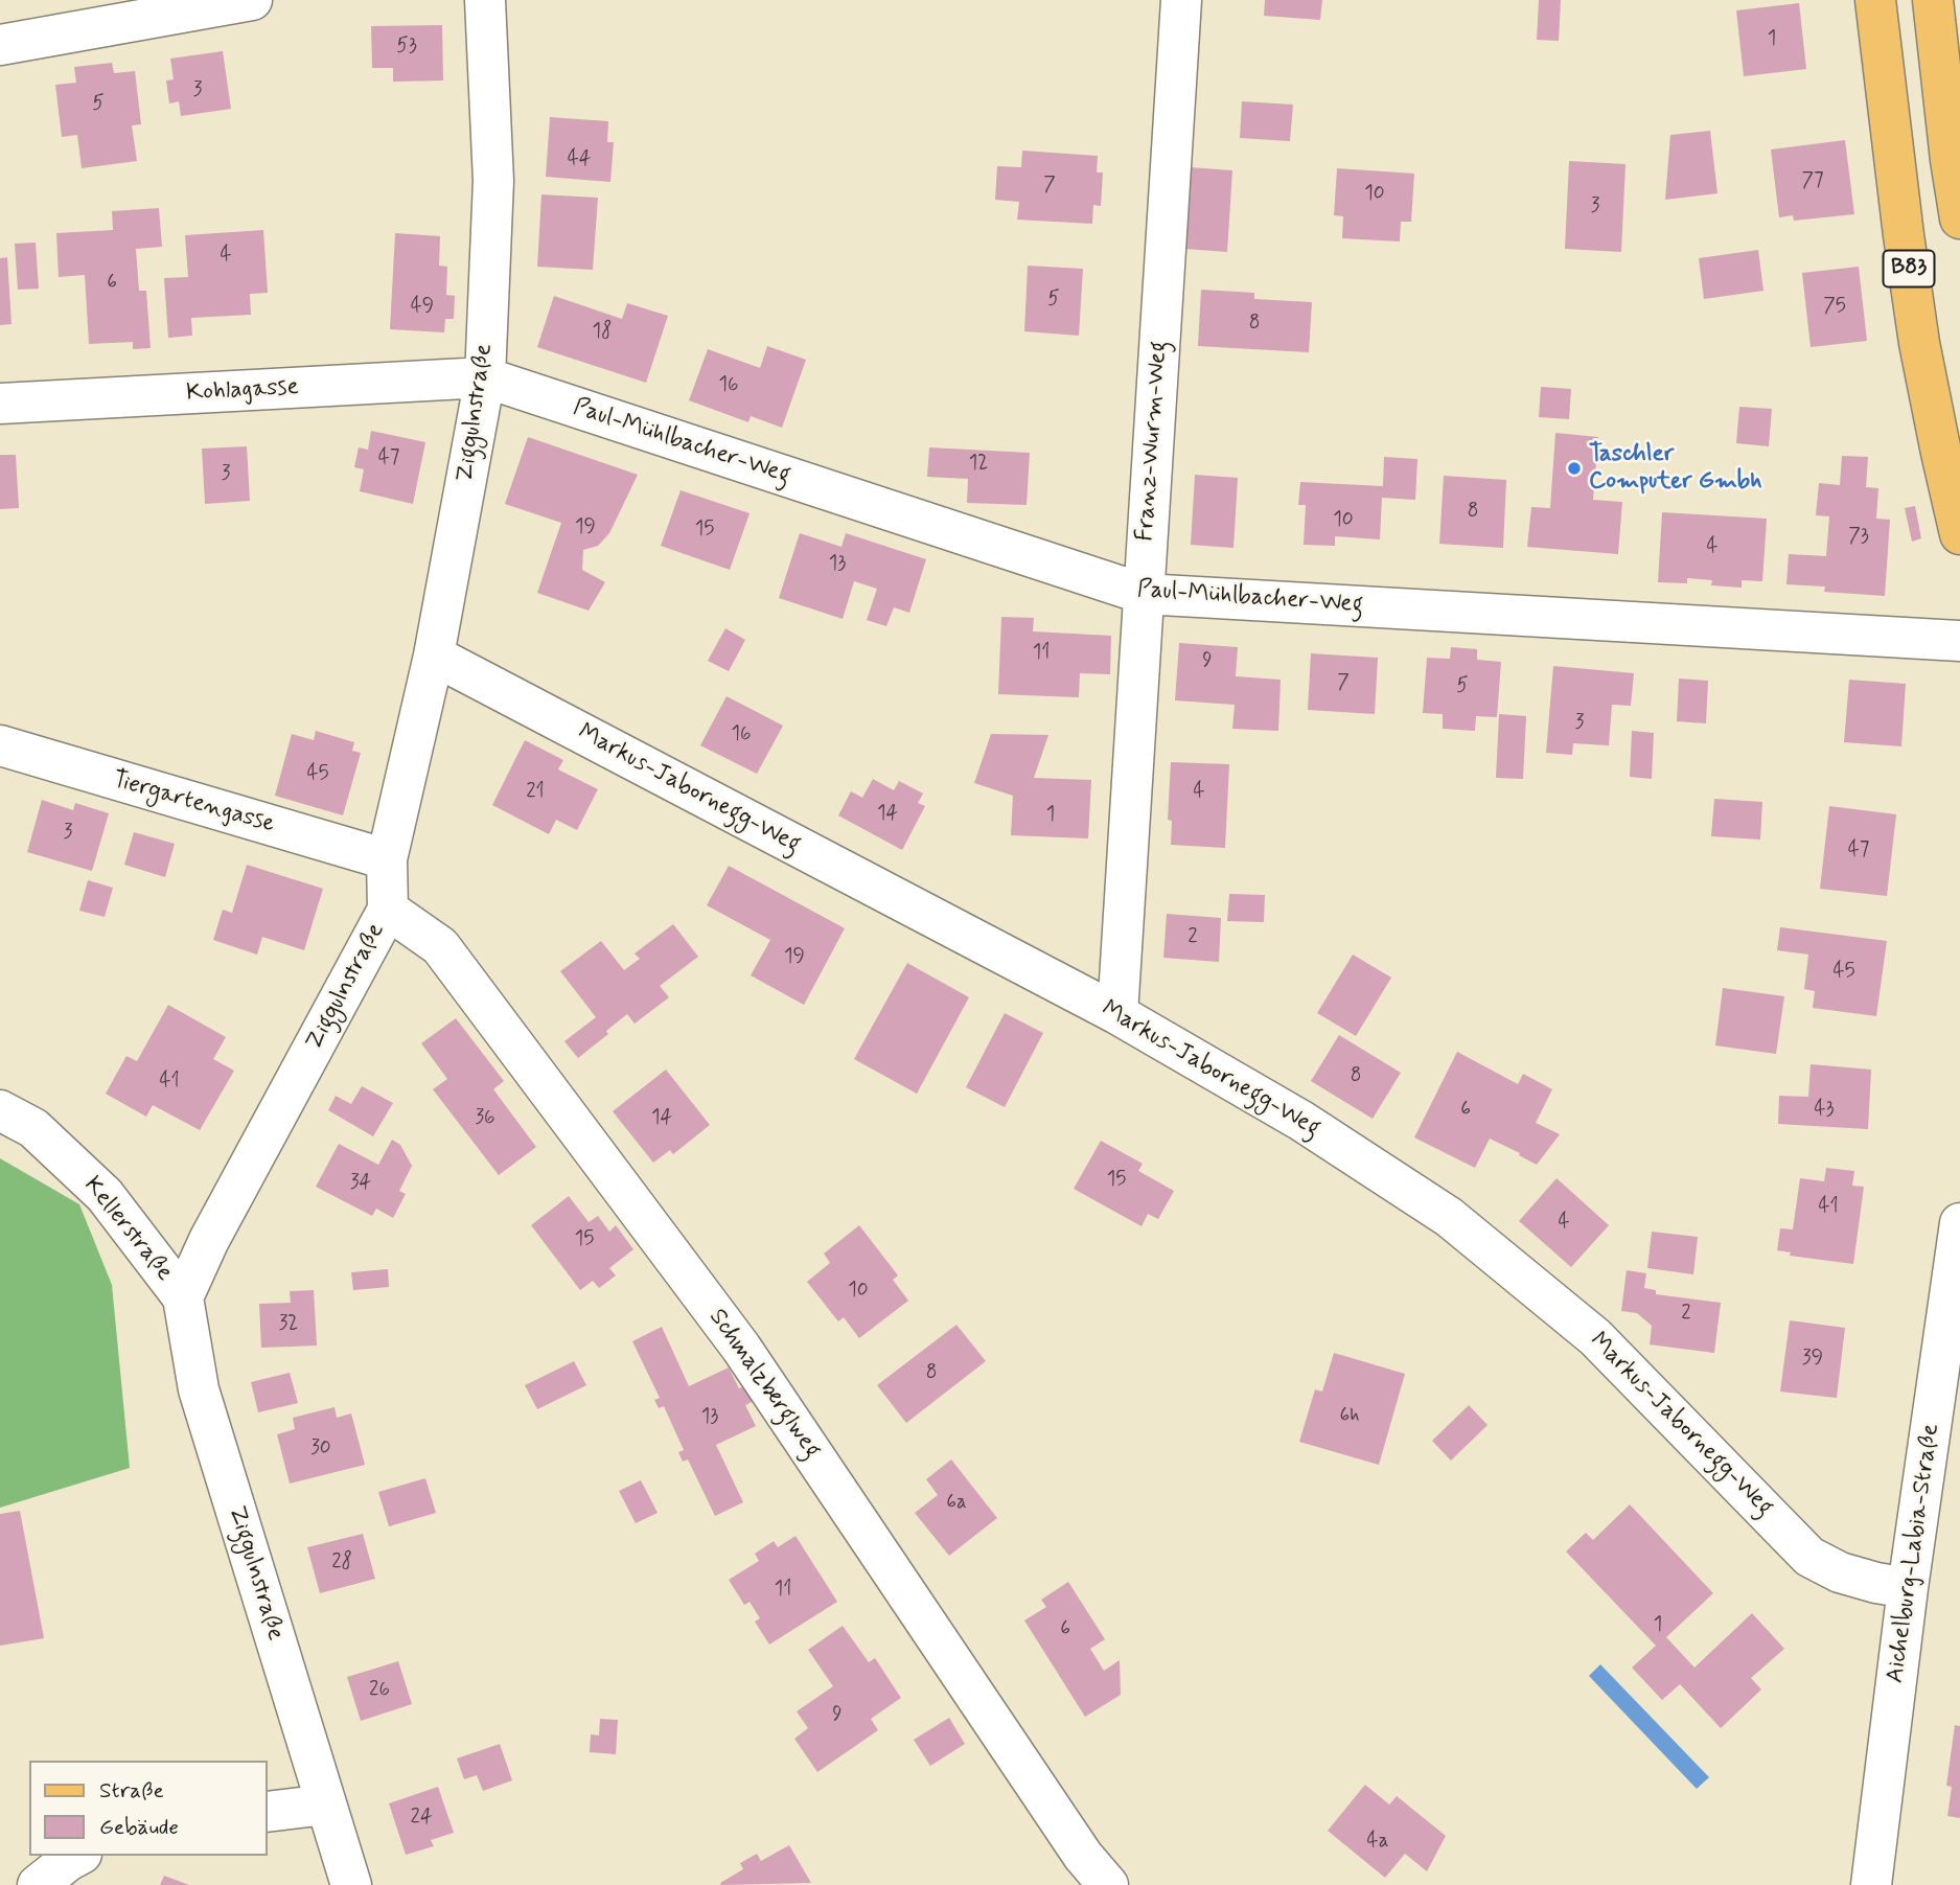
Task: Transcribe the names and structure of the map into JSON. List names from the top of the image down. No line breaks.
{"streets":{"main road":["B83"],"street":["Kohlagasse","Ziggulnstraße","Franz-Wurm-Weg","Paul-Mühlbacher-Weg","Markus-Jabornegg-Weg","Tiergartengasse","Kellerstraße","Schmalzberglweg","Aichelburg-Labia-Straße"]},"crossings":[["Kohlagasse","Ziggulnstraße"],["Kohlagasse","Paul-Mühlbacher-Weg"],["Ziggulnstraße","Paul-Mühlbacher-Weg"],["Ziggulnstraße","Markus-Jabornegg-Weg"],["Ziggulnstraße","Tiergartengasse"],["Ziggulnstraße","Kellerstraße"],["Ziggulnstraße","Schmalzberglweg"],["Franz-Wurm-Weg","Paul-Mühlbacher-Weg"],["Franz-Wurm-Weg","Markus-Jabornegg-Weg"],["Markus-Jabornegg-Weg","Aichelburg-Labia-Straße"]],"places":["Taschler Computer Gmbh"],"house_numbers":["1","53","3","5","44","77","7","10","3","4","6","5","49","75","8","18","16","47","12","3","8","10","19","15","73","4","13","11","9","7","5","3","16","45","21","4","14","1","3","47","2","19","45","8","41","6","43","36","14","15","34","41","4","15","10","2","32","39","8","6h","13","30","6a","28","11","1","6","26","9","24","4a"],"legend":["Straße","Gebäude"]}
